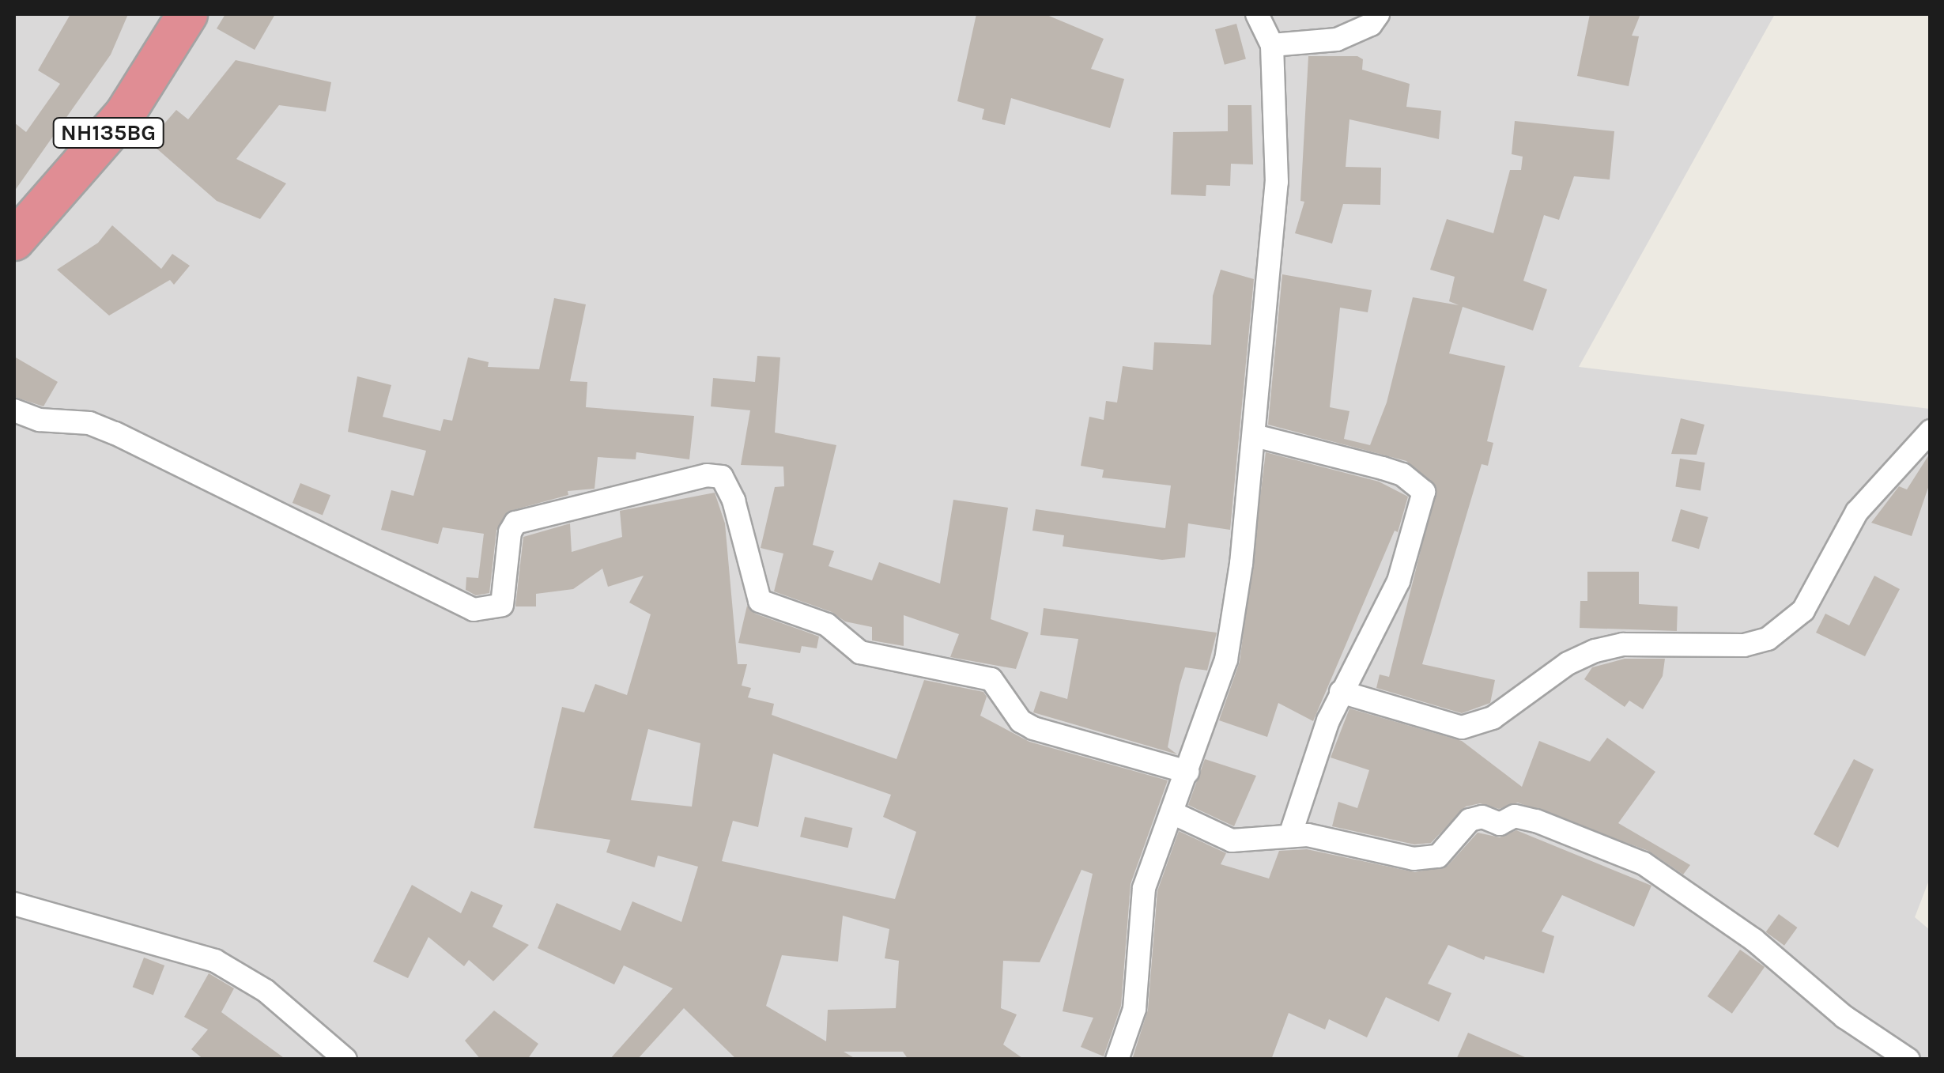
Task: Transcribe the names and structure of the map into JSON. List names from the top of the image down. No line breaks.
{"streets":{"highway":["NH135BG"]}}
